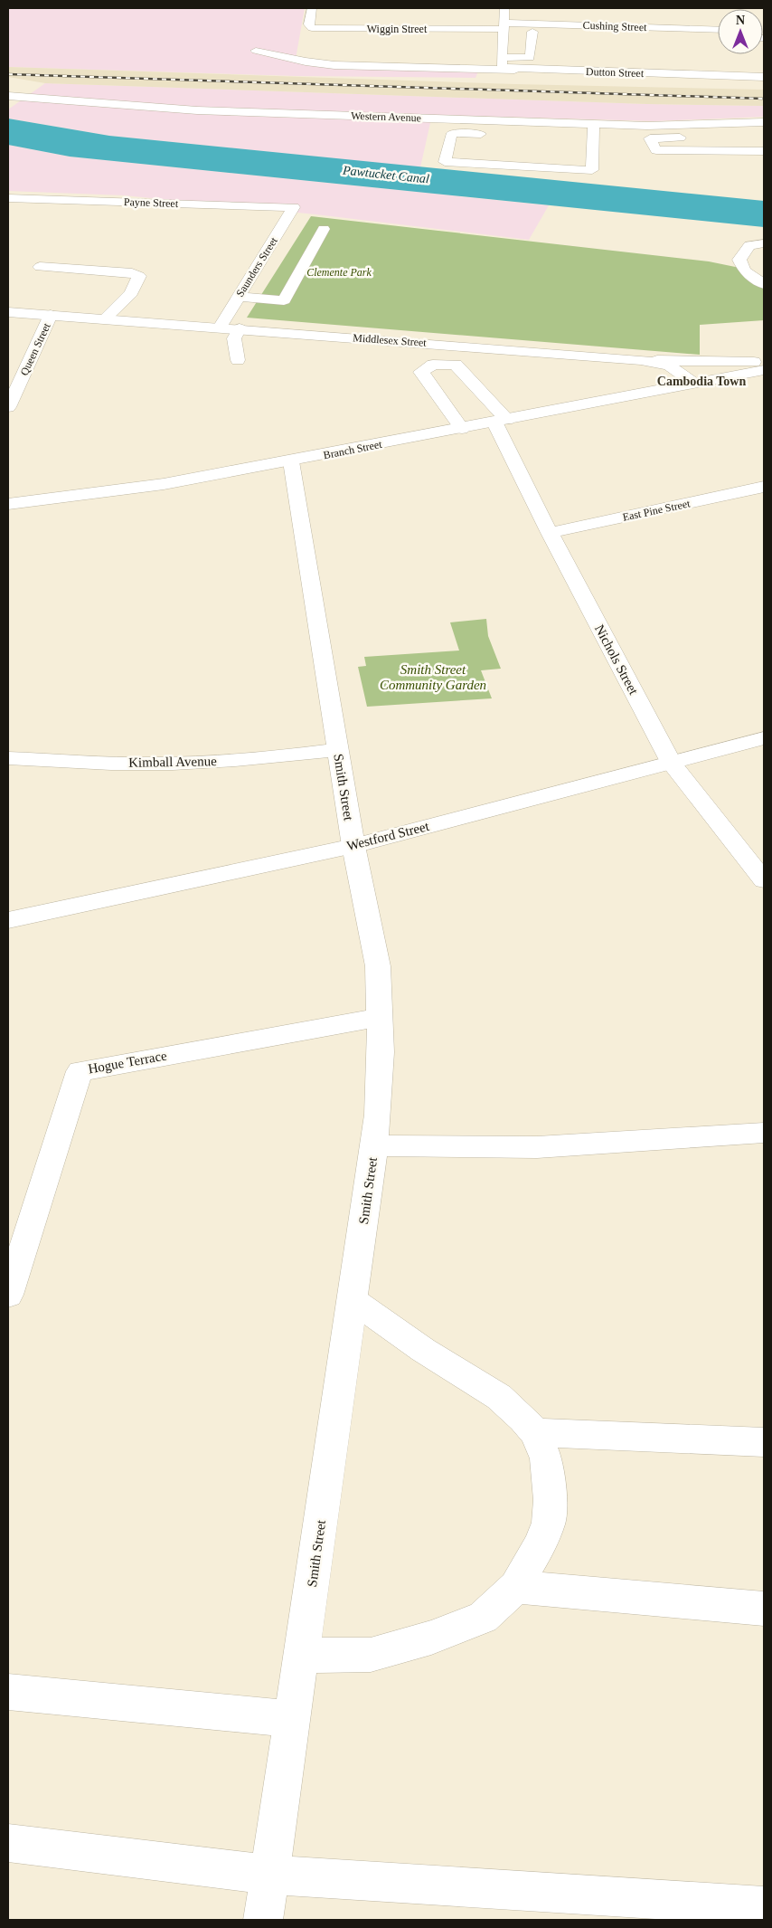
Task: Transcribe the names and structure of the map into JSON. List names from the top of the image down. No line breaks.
{"streets":{"street":["Cushing Street","Wiggin Street","Dutton Street","Western Avenue","Payne Street","Saunders Street","Middlesex Street","Queen Street","Branch Street","East Pine Street","Nichols Street","Kimball Avenue","Smith Street","Westford Street","Hogue Terrace"]},"crossings":[["Cushing Street","Wiggin Street"],["Payne Street","Saunders Street"],["Saunders Street","Middlesex Street"],["Middlesex Street","Queen Street"],["Middlesex Street","Branch Street"],["Branch Street","Nichols Street"],["Branch Street","Smith Street"],["East Pine Street","Nichols Street"],["Nichols Street","Westford Street"],["Kimball Avenue","Smith Street"],["Smith Street","Westford Street"],["Smith Street","Hogue Terrace"]],"districts":["Cambodia Town"],"water":["Pawtucket Canal"],"parks":["Clemente Park","Smith Street Community Garden"],"north":"top"}
